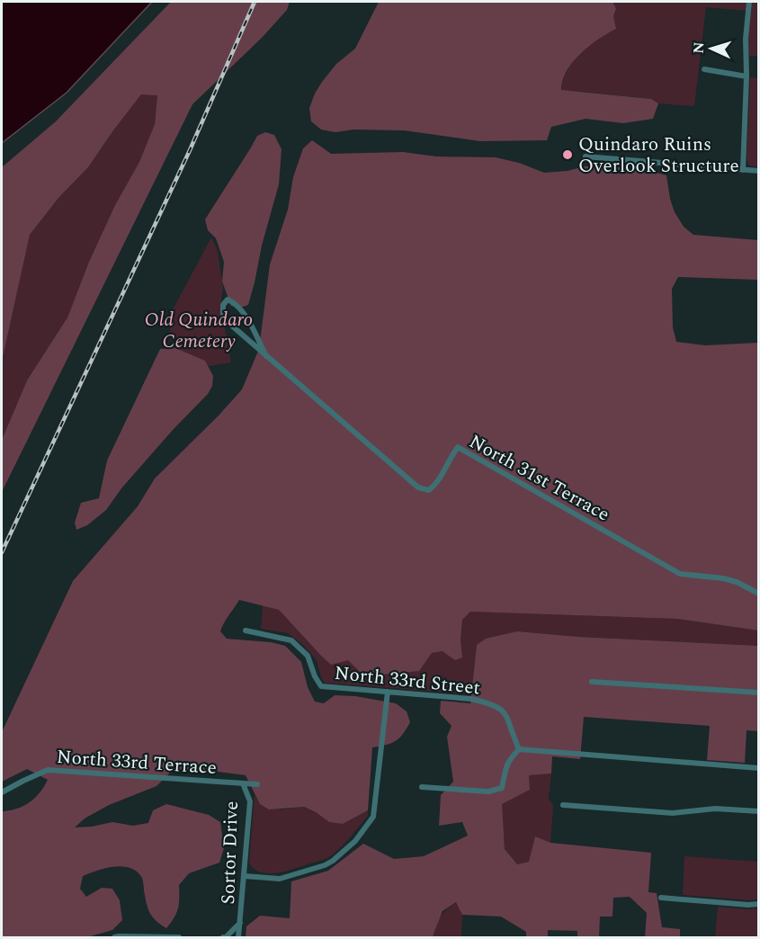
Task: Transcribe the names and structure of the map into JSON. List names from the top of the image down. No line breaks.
{"streets":{"street":["North 31st Terrace","North 33rd Street","North 33rd Terrace","Sortor Drive"]},"crossings":[["North 33rd Terrace","Sortor Drive"]],"parks":["Old Quindaro Cemetery"],"places":["Quindaro Ruins Overlook Structure"],"north":"left"}
